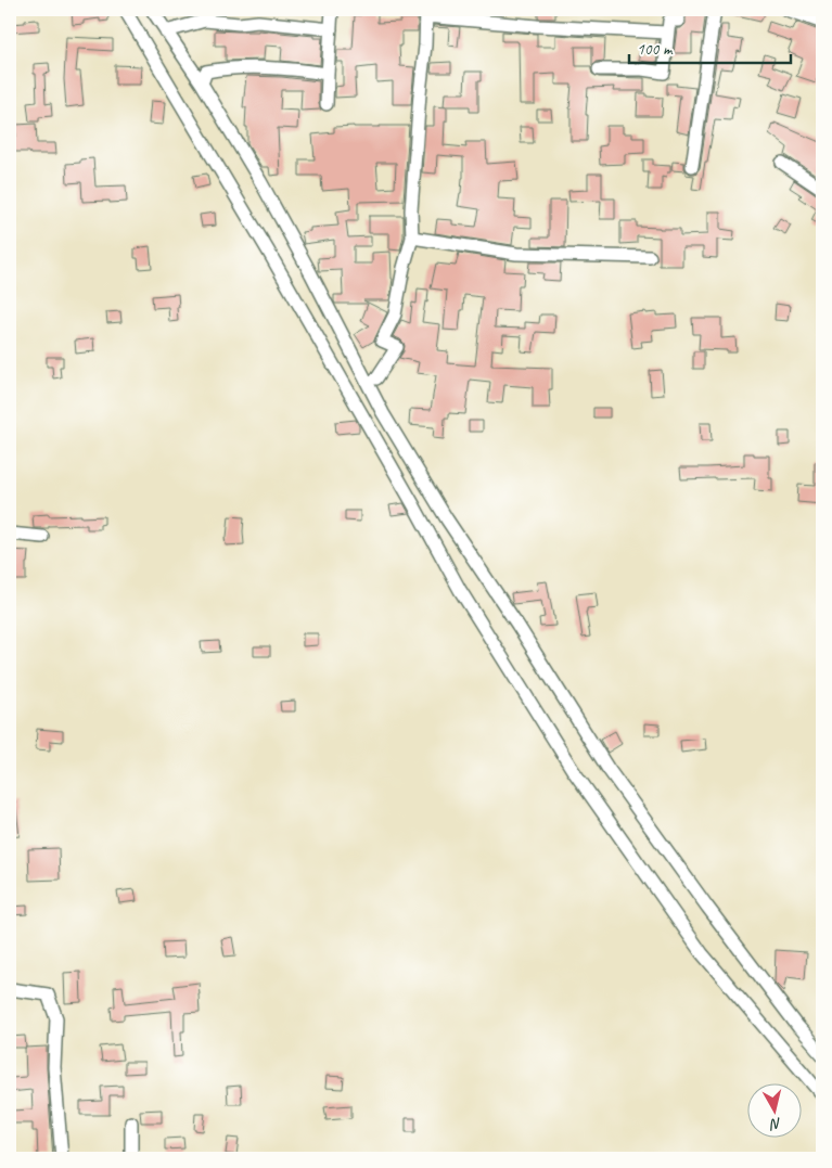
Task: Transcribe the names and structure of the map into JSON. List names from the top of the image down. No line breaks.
{"scale_bar":"100 m","north":"bottom"}
